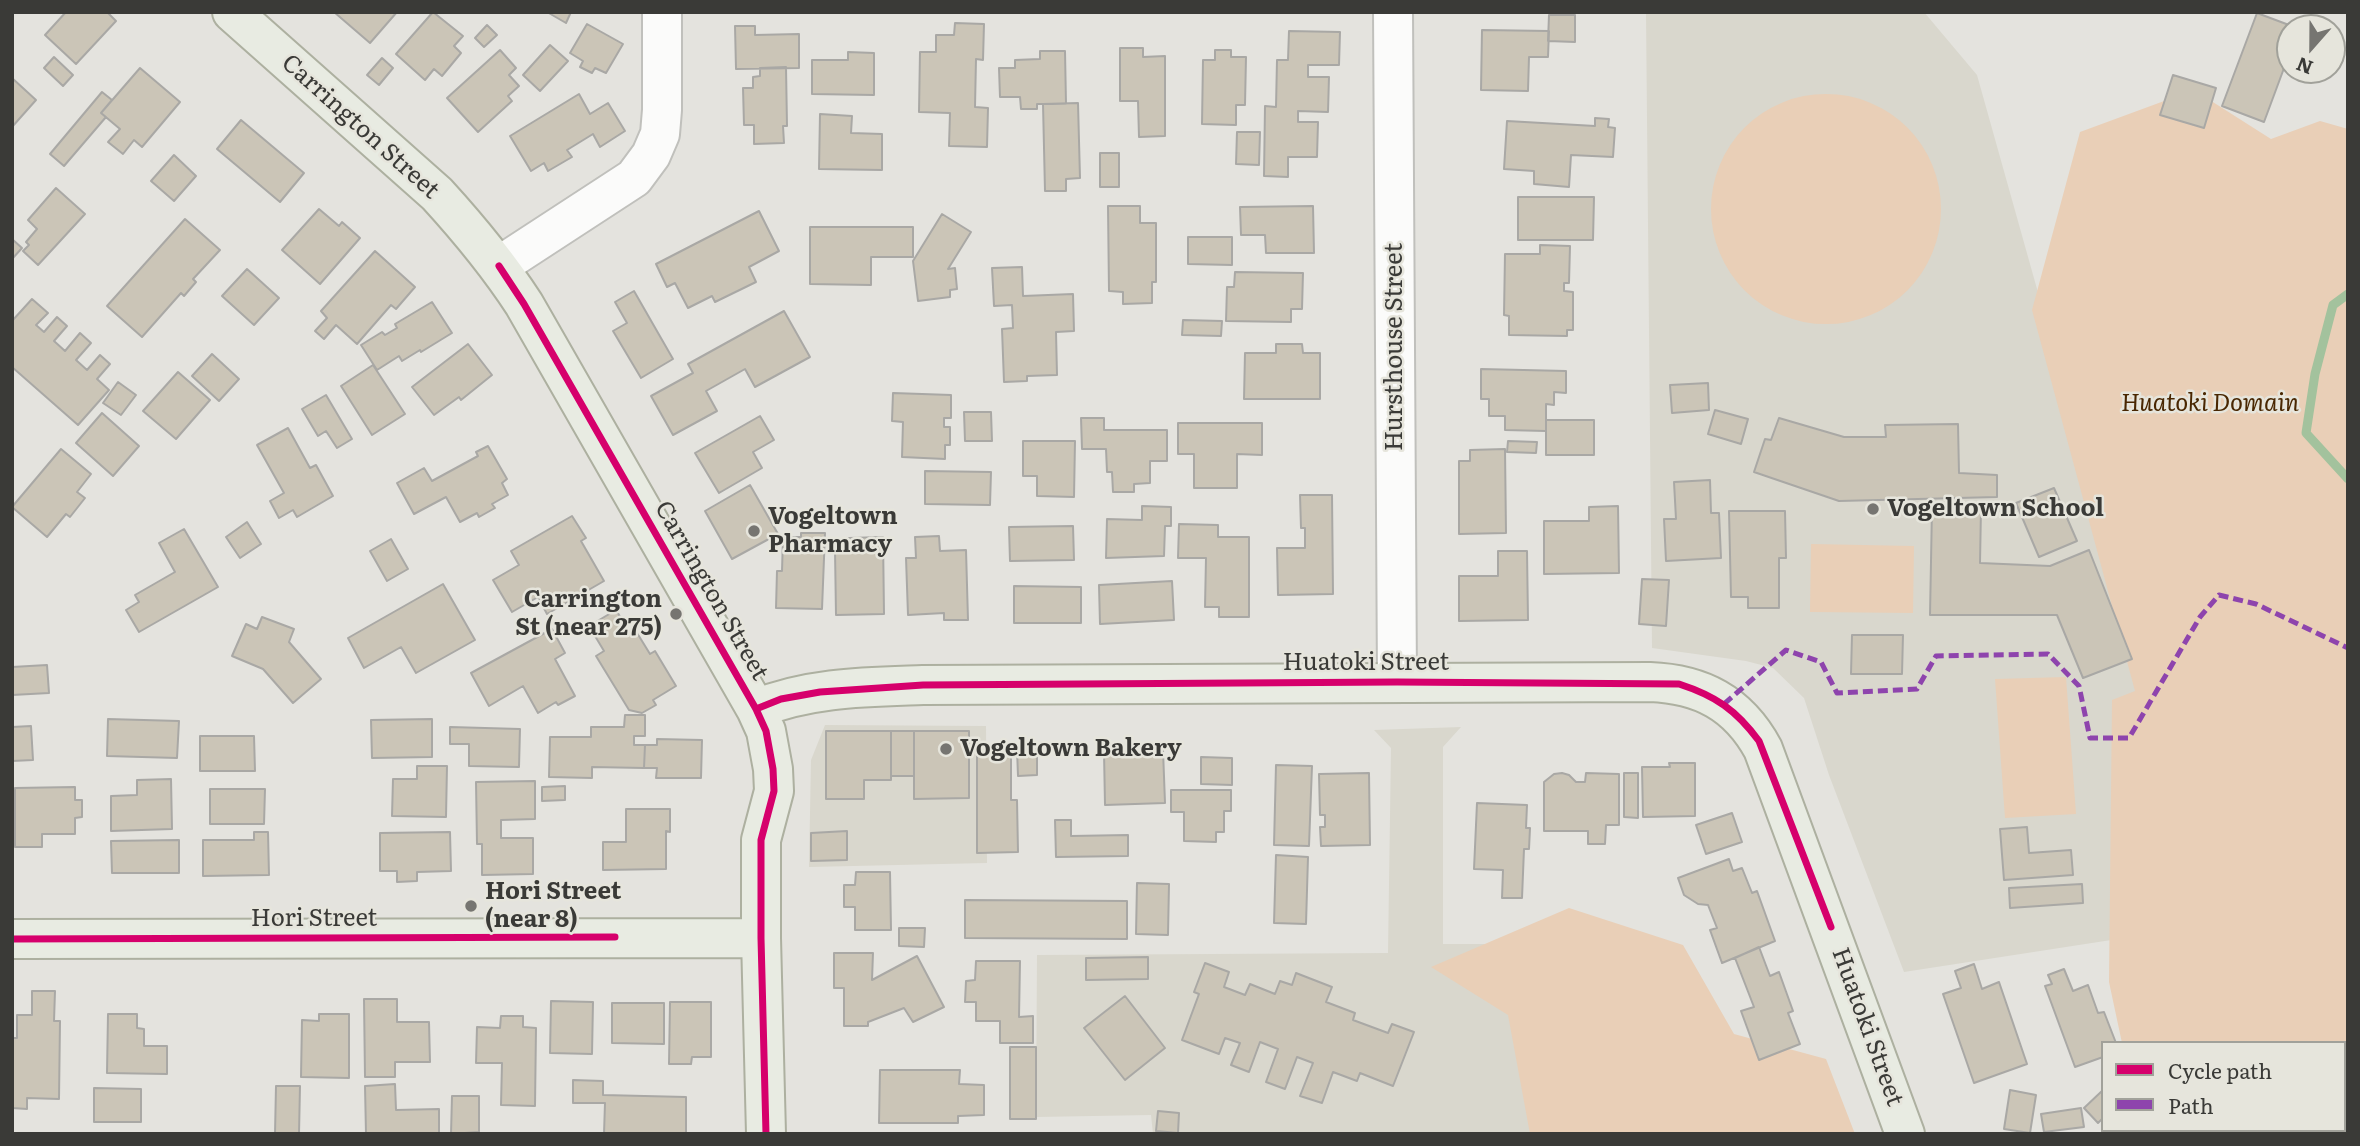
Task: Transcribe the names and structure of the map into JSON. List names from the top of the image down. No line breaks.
{"streets":{"main road":["Carrington Street","Huatoki Street","Hori Street"],"street":["Hursthouse Street"]},"crossings":[["Carrington Street","Huatoki Street"],["Carrington Street","Hori Street"],["Hursthouse Street","Huatoki Street"]],"parks":["Huatoki Domain"],"places":["Vogeltown School","Vogeltown Pharmacy","Carrington St (near 275)","Vogeltown Bakery","Hori Street (near 8)"],"legend":["Cycle path","Path"],"north":"bottom"}
